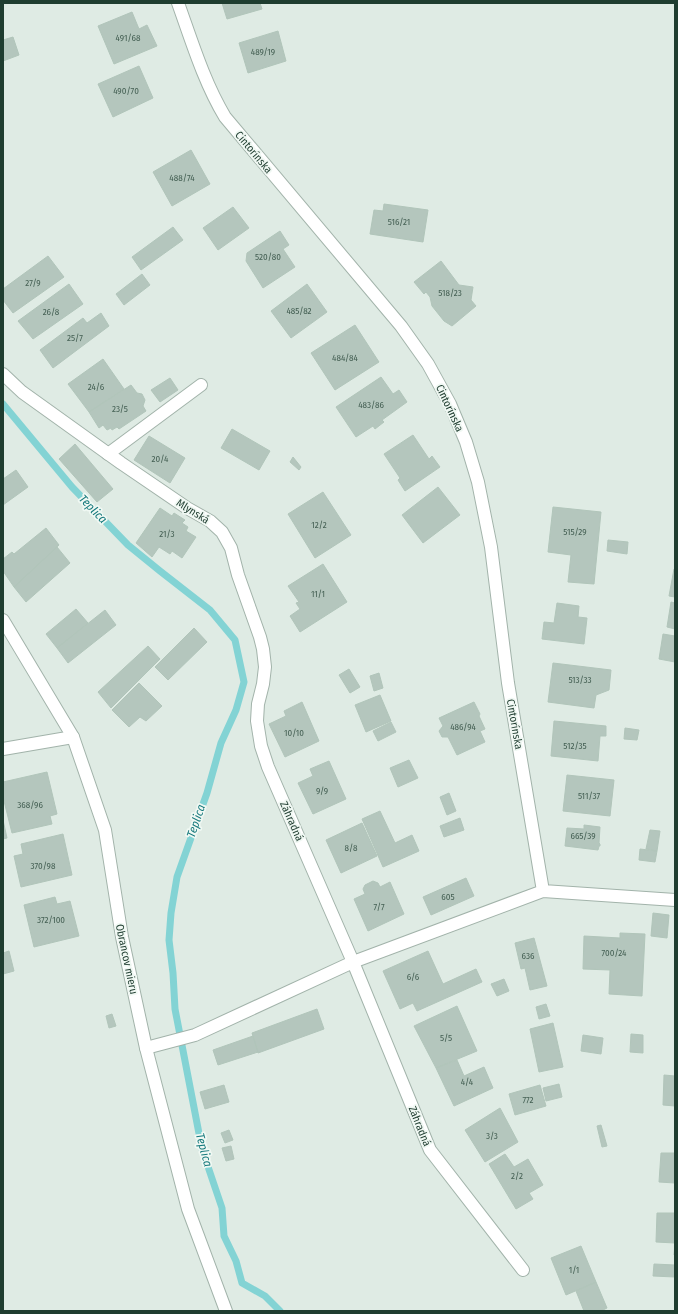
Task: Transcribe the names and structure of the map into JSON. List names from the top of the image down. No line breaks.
{"streets":{"street":["Cintorínska","Mlynská","Záhradná","Obrancov mieru"]},"crossings":[["Mlynská","Záhradná"]],"water":["Teplica"],"house_numbers":["491/68","489/19","490/70","488/74","516/21","520/80","27/9","518/23","485/82","26/8","25/7","484/84","24/6","483/86","23/5","20/4","12/2","515/29","21/3","11/1","513/33","486/94","10/10","512/35","9/9","511/37","368/96","665/39","8/8","370/98","605","7/7","372/100","700/24","636","6/6","5/5","4/4","772","3/3","2/2","1/1"]}
